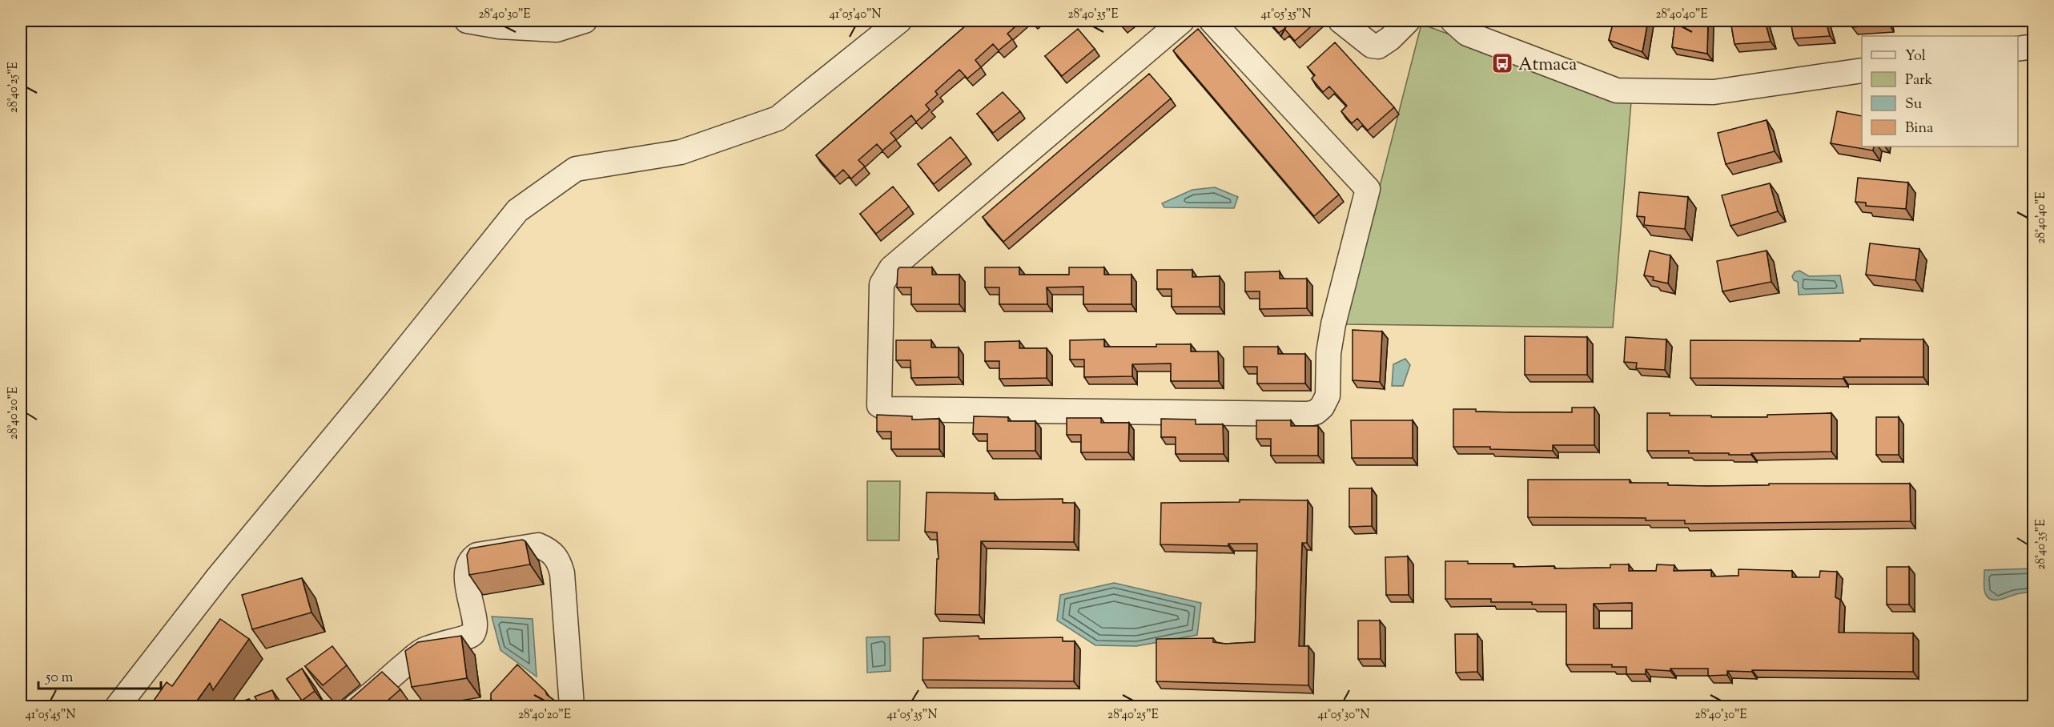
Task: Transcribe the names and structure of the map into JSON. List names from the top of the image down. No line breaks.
{"places":{"bus stop":["Atmaca"]},"legend":["Yol","Park","Su","Bina"],"scale_bar":"50 m","coordinates":["28°40'30\"E","41°05'40\"N","28°40'35\"E","41°05'35\"N","28°40'40\"E","28°40'25\"E","28°40'20\"E","41°05'45\"N","41°05'30\"N"]}
